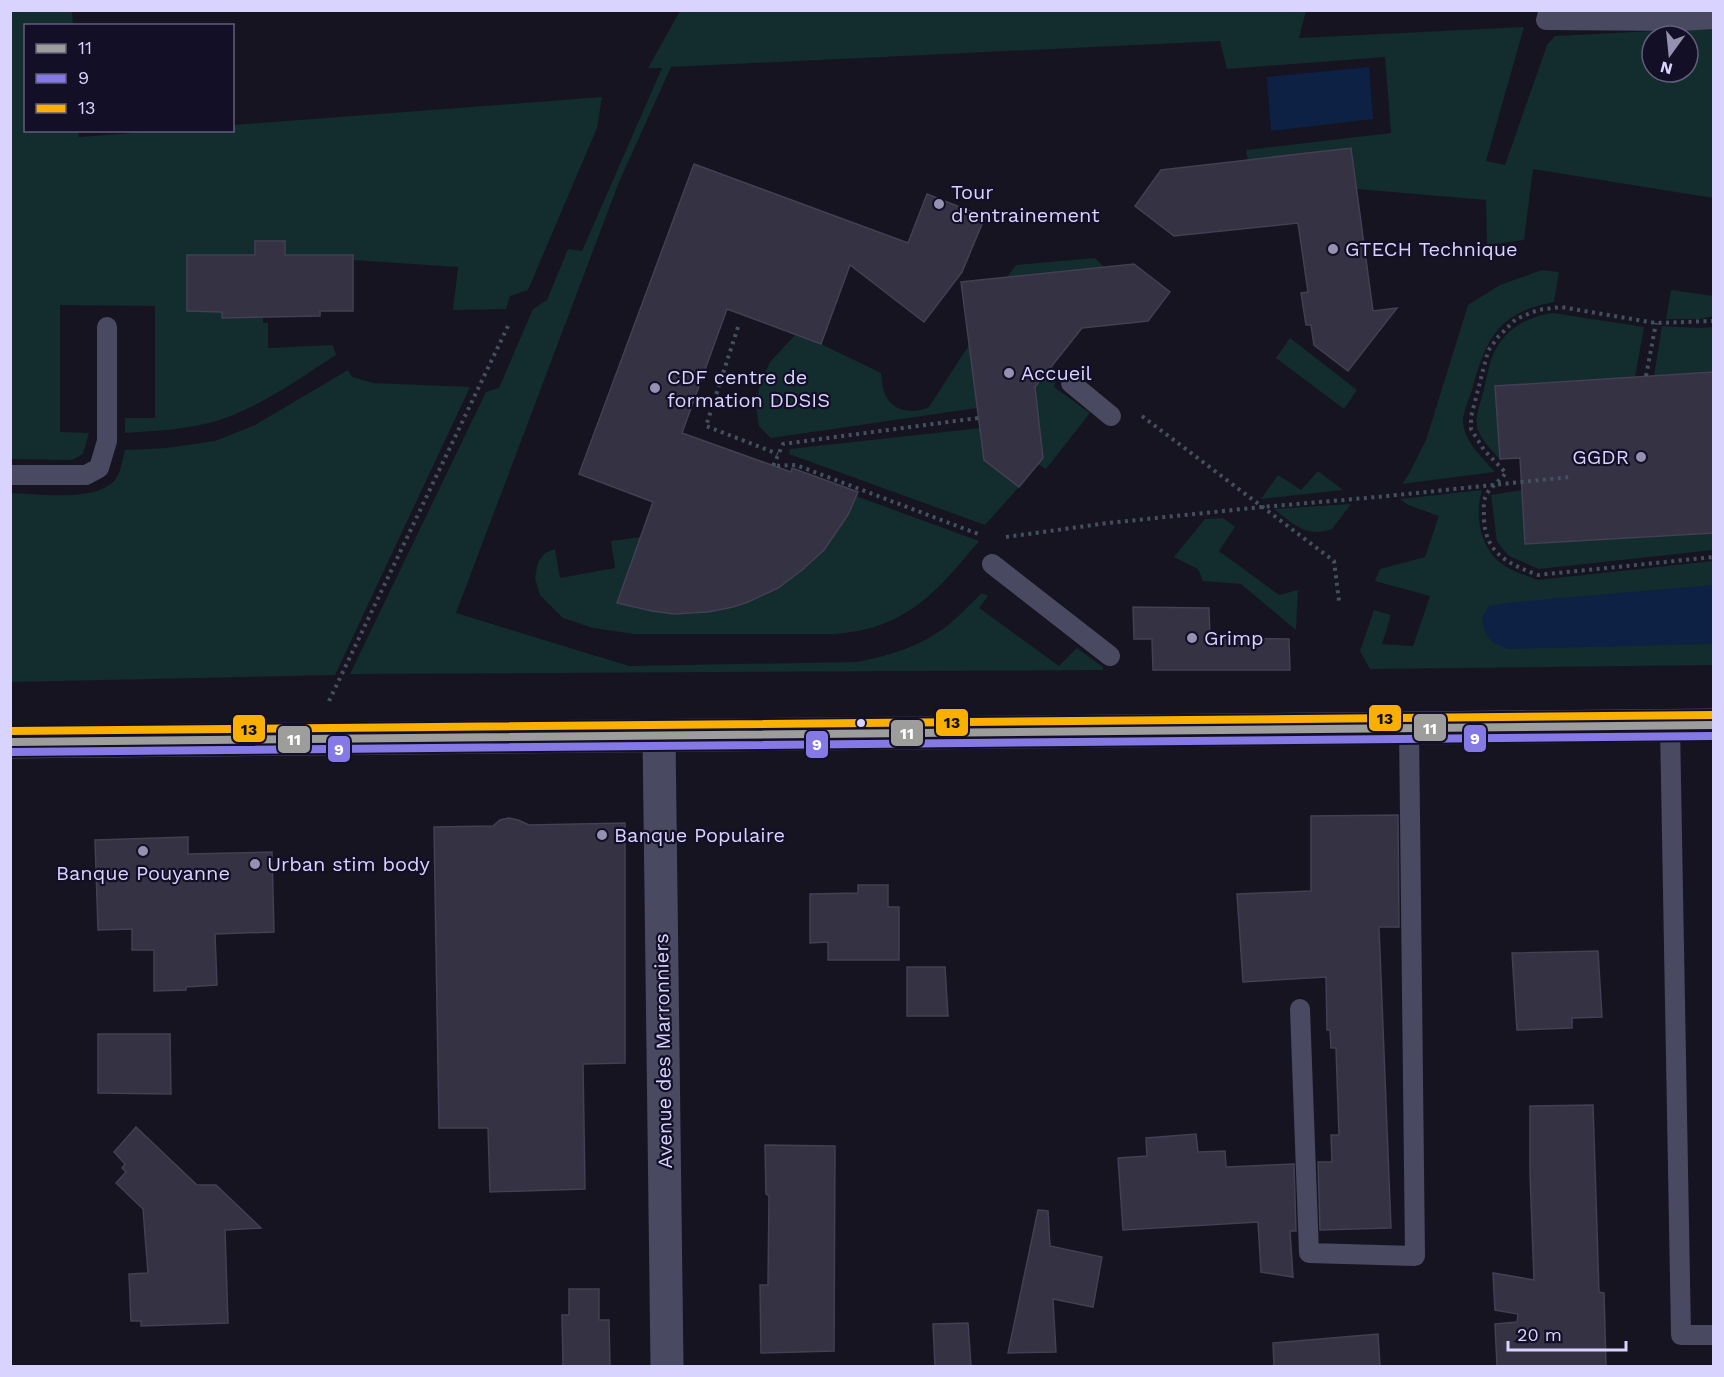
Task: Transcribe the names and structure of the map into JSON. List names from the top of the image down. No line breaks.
{"streets":{"street":["Avenue des Marronniers"]},"places":["Tour d'entrainement","GTECH Technique","Accueil","CDF centre de formation DDSIS","GGDR","Grimp","Banque Populaire","Banque Pouyanne","Urban stim body"],"lines":["transit line 13","transit line 11","transit line 9"],"legend":["11","9","13"],"scale_bar":"20 m","north":"bottom"}
